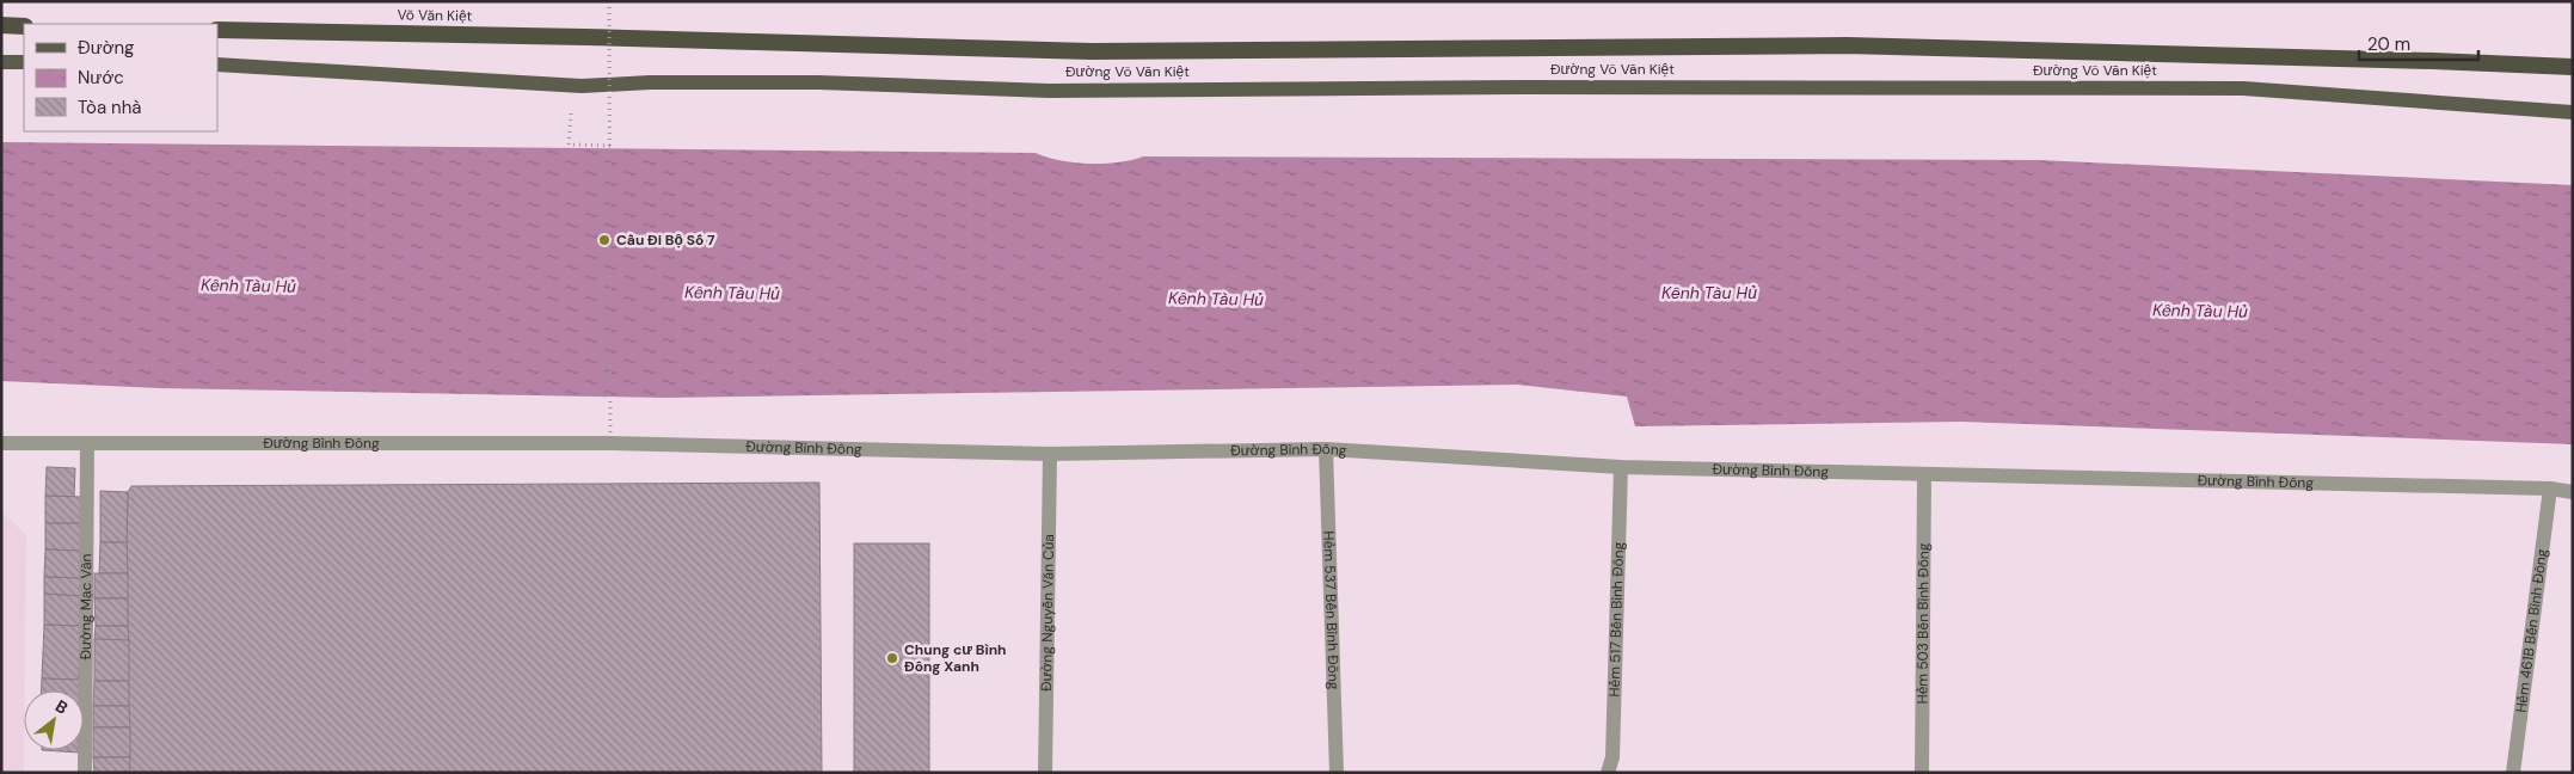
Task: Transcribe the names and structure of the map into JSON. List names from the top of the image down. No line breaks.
{"streets":{"highway":["Võ Văn Kiệt","Đường Võ Văn Kiệt"],"street":["Đường Bình Đông","Đường Mạc Vân","Hẻm 537 Bến Bình Đông","Đường Nguyễn Văn Của","Hẻm 517 Bến Bình Đông","Hẻm 503 Bến Bình Đông","Hẻm 461B Bến Bình Đông"]},"crossings":[["Võ Văn Kiệt","Đường Võ Văn Kiệt"],["Đường Bình Đông","Đường Mạc Vân"],["Đường Bình Đông","Hẻm 537 Bến Bình Đông"],["Đường Bình Đông","Đường Nguyễn Văn Của"],["Đường Bình Đông","Hẻm 517 Bến Bình Đông"],["Đường Bình Đông","Hẻm 503 Bến Bình Đông"],["Đường Bình Đông","Hẻm 461B Bến Bình Đông"]],"water":["Kênh Tàu Hủ"],"places":["Cầu Đi Bộ Số 7","Chung cư Bình Đông Xanh"],"legend":["Đường","Nước","Tòa nhà"],"scale_bar":"20 m","north":"top right"}
